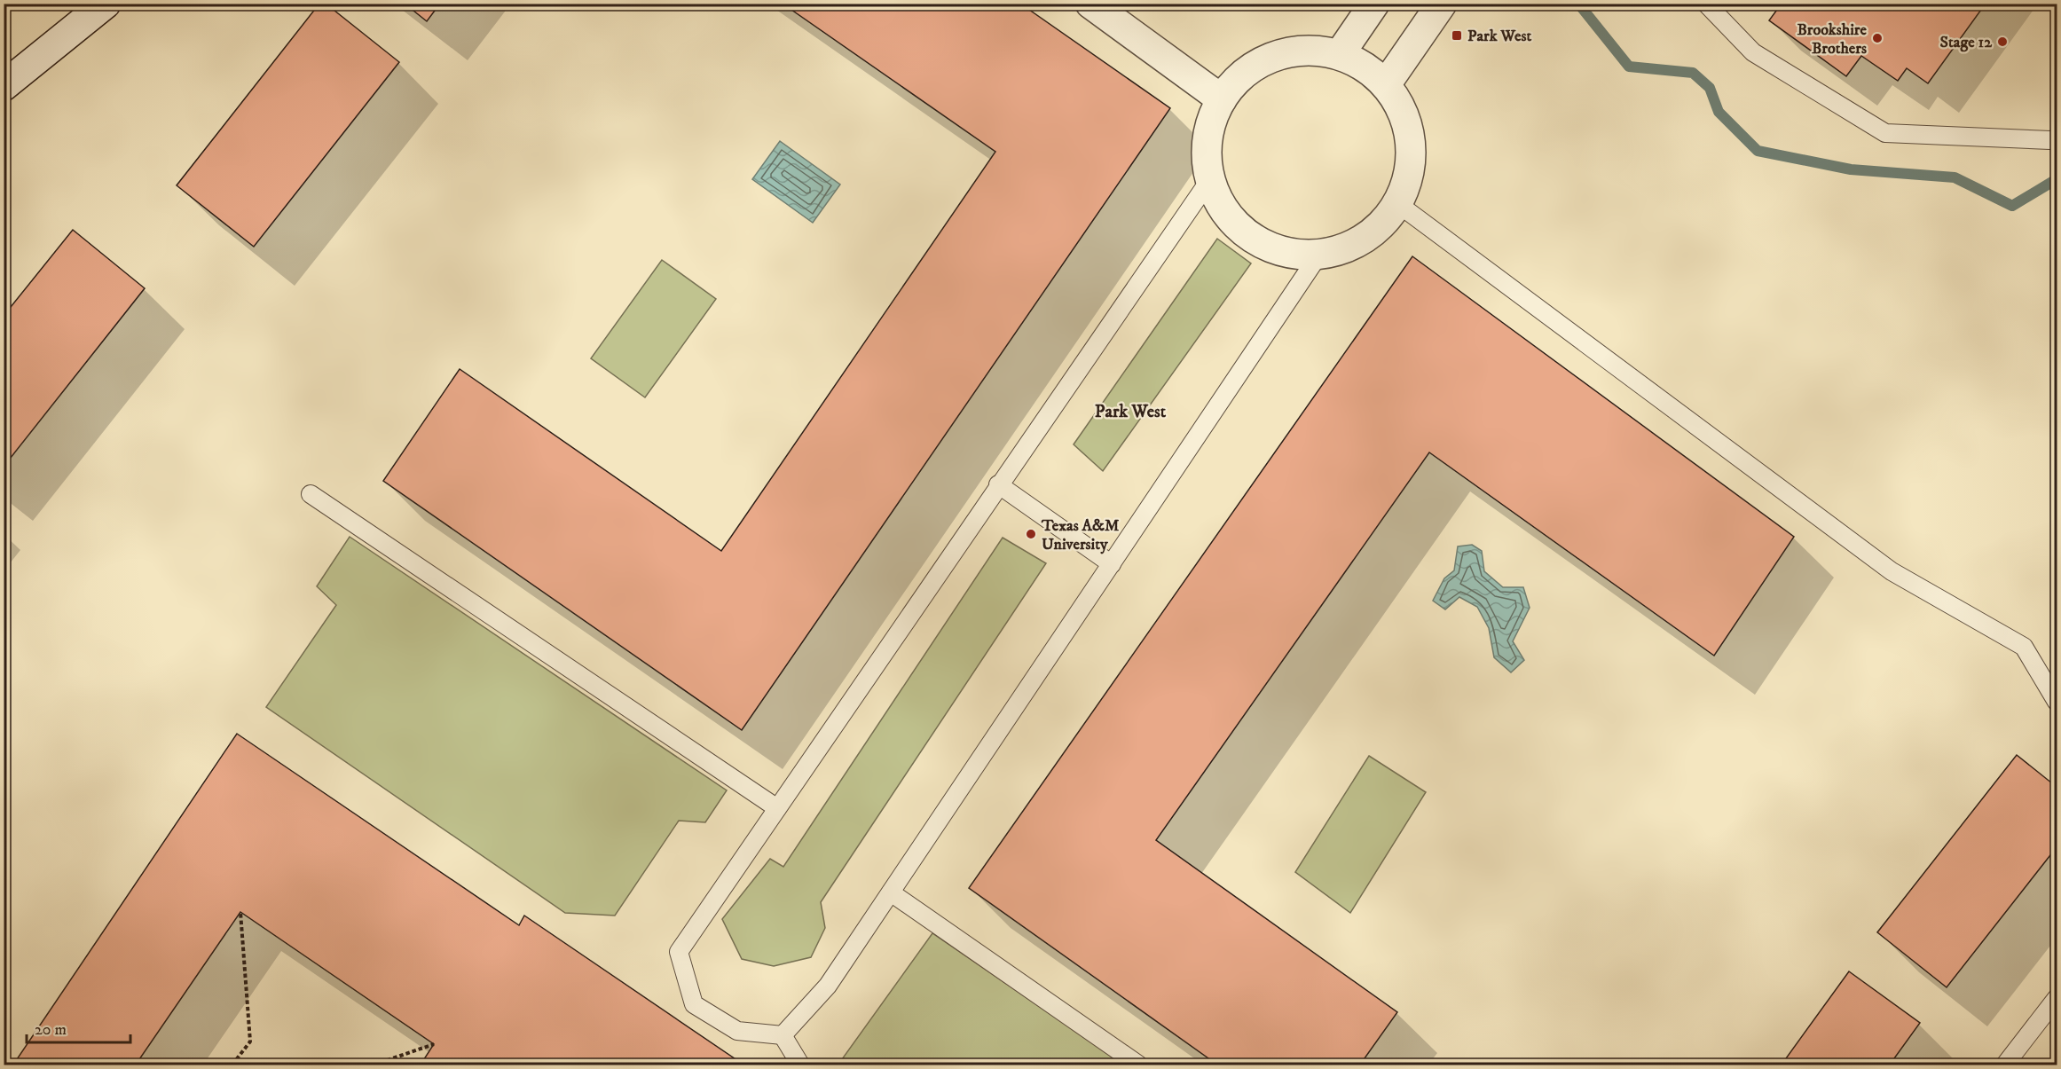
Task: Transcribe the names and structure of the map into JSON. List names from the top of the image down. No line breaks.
{"districts":["Park West"],"places":{"transit":["Park West"],"other":["Brookshire Brothers","Stage 12","Texas A&M University"]},"scale_bar":"20 m"}
